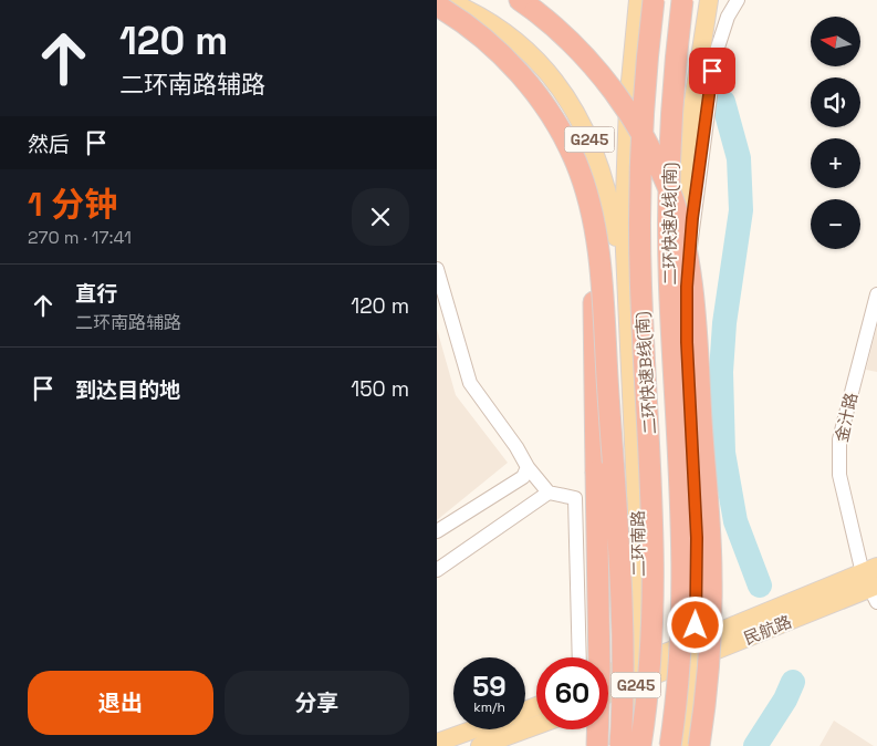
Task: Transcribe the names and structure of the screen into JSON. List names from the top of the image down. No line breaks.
{"streets":{"highway":["二环快速A线(南)","二环快速B线(南)"],"main road":["G245","二环南路","民航路"],"street":["金汁路"]},"crossings":[["G245","二环南路"],["金汁路","民航路"],["二环南路","民航路"]],"north":"left","page":{"turn":["120 m","二环南路辅路"],"map_buttons":["+","−"],"then":"然后","heading":["1 分钟","270 m · 17:41"],"list":[{"name":"直行","note":"二环南路辅路","value":"120 m"},{"name":"到达目的地","value":"150 m"}],"speed":"59 km/h","limit":"60","buttons":["退出","分享"]}}
